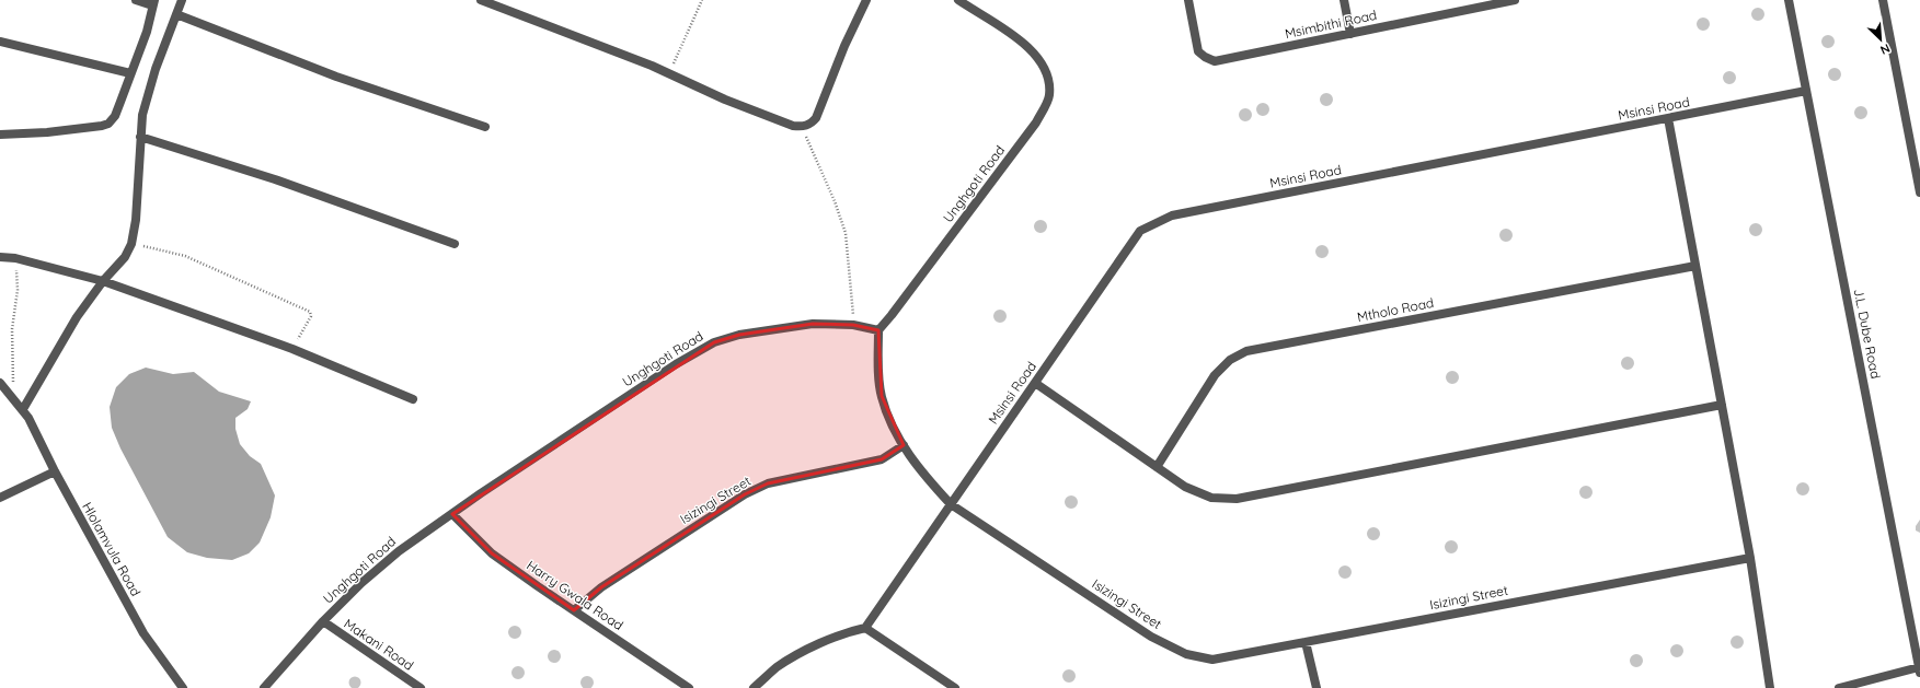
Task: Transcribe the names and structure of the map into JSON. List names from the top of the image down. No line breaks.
{"streets":{"street":["Msimbithi Road","Msinsi Road","Unghgoti Road","Mtholo Road","J.L. Dube Road","Isizingi Street","Hlolamvula Road","Harry Gwala Road","Makani Road"]},"crossings":[["Msinsi Road","J.L. Dube Road"],["Msinsi Road","Isizingi Street"],["Unghgoti Road","Harry Gwala Road"],["Unghgoti Road","Makani Road"],["Isizingi Street","Harry Gwala Road"]],"north":"bottom right"}
